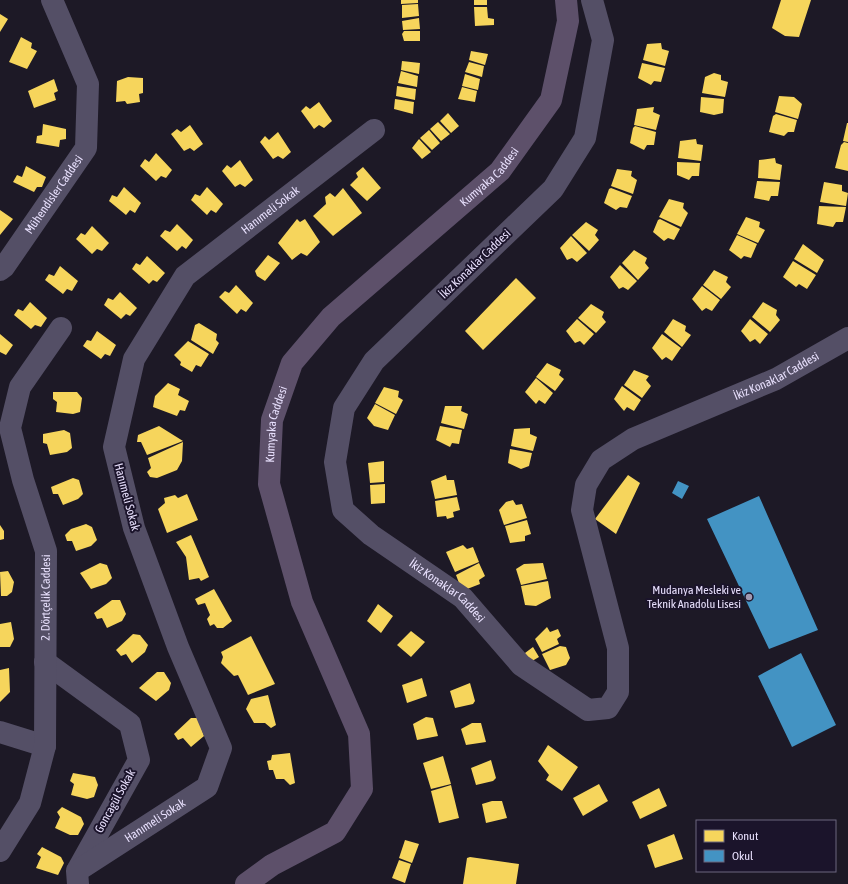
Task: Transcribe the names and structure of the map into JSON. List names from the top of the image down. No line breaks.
{"streets":{"main road":["Kumyaka Caddesi"],"street":["Mühendisler Caddesi","Hanımeli Sokak","İkiz Konaklar Caddesi","2. Dörtçelik Caddesi","Goncagül Sokak"]},"crossings":[["Hanımeli Sokak","Goncagül Sokak"],["2. Dörtçelik Caddesi","Goncagül Sokak"]],"places":["Mudanya Mesleki ve Teknik Anadolu Lisesi"],"legend":["Konut","Okul"]}
